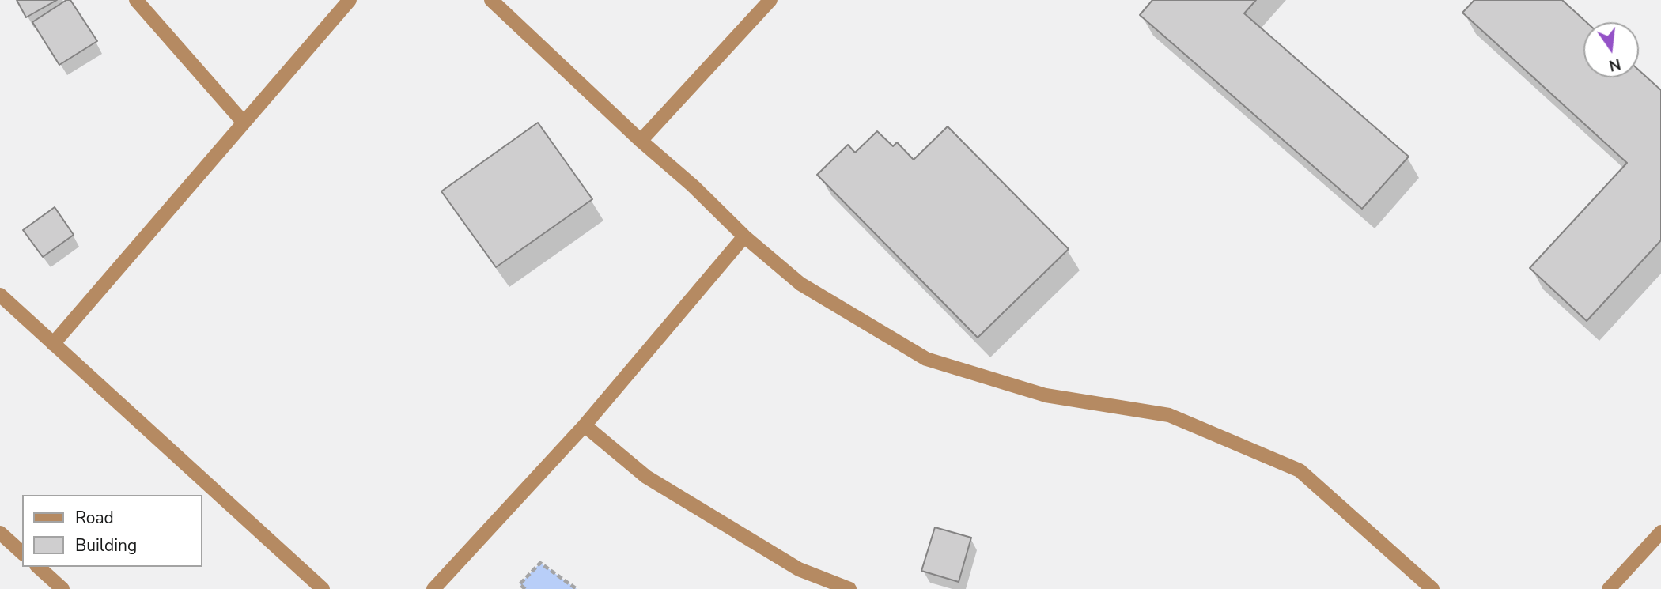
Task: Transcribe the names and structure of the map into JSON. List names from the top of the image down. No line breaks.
{"legend":["Road","Building"],"north":"bottom"}
